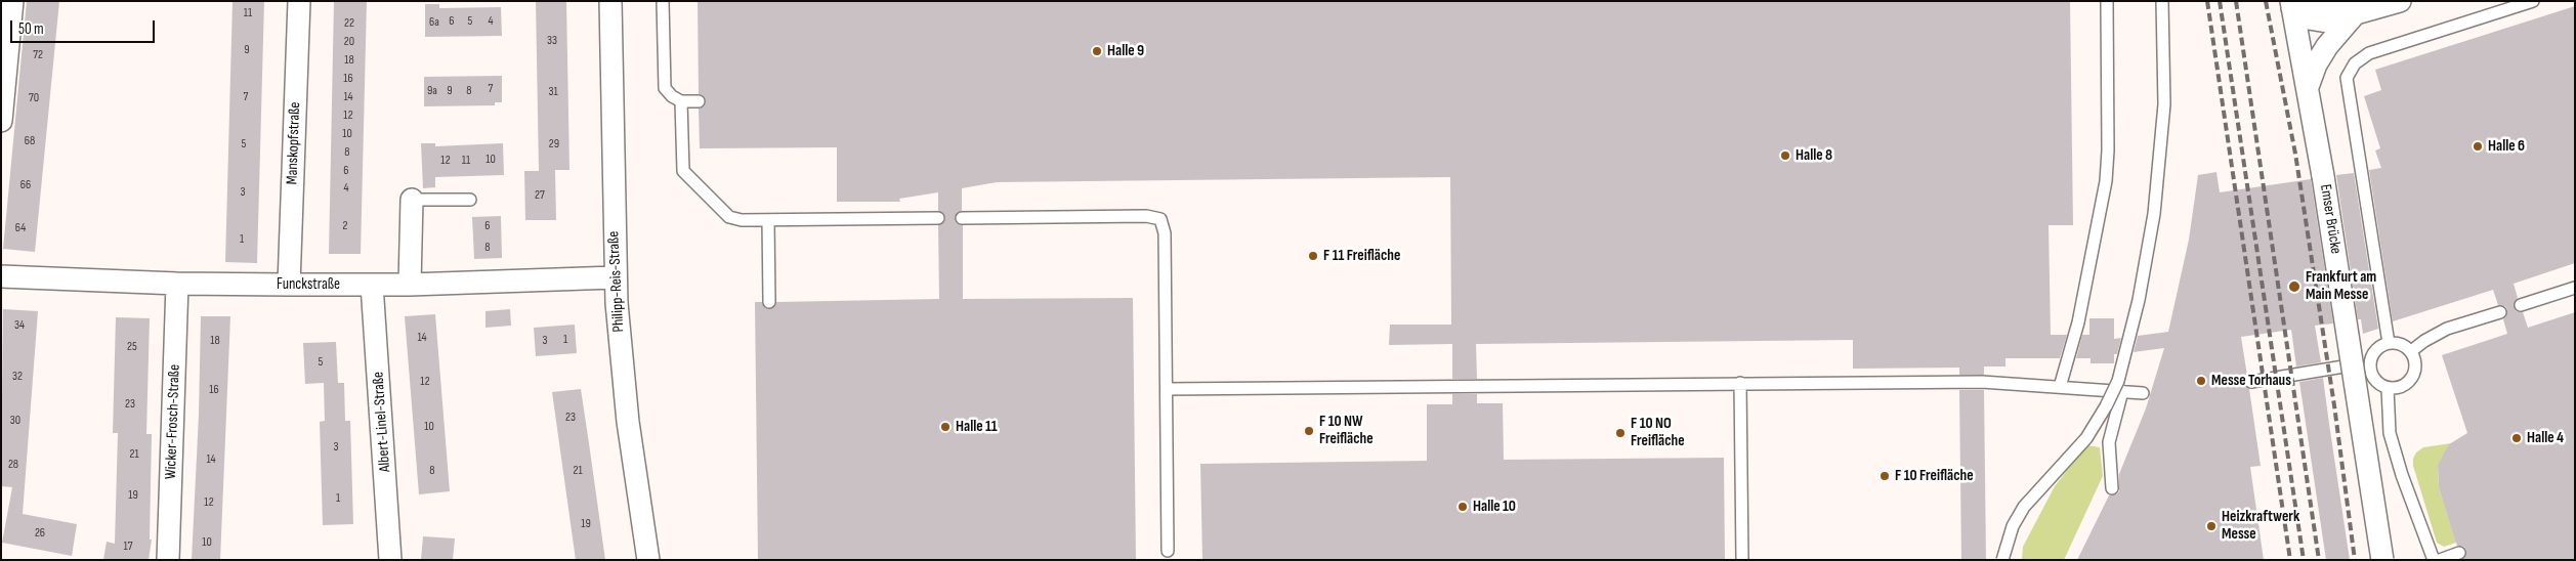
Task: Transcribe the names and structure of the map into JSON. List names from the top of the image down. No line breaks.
{"streets":{"street":["Manskopfstraße","Emser Brücke","Philipp-Reis-Straße","Funckstraße","Wicker-Frosch-Straße","Albert-Linel-Straße"]},"crossings":[["Manskopfstraße","Funckstraße"],["Philipp-Reis-Straße","Funckstraße"],["Funckstraße","Wicker-Frosch-Straße"],["Funckstraße","Albert-Linel-Straße"]],"places":["Halle 9","Halle 6","Halle 8","F 11 Freifläche","Frankfurt am Main Messe","Messe Torhaus","Halle 11","F 10 NW Freifläche","F 10 NO Freifläche","Halle 4","F 10 Freifläche","Halle 10","Heizkraftwerk Messe"],"house_numbers":["11","6","5","4","6a","22","33","20","9","72","18","16","7","9a","9","8","31","7","14","70","12","10","68","5","29","8","10","12","11","6","66","4","3","27","2","6","64","1","8","34","14","1","18","3","25","5","32","12","16","23","23","30","10","3","21","14","28","8","21","19","1","12","19","26","10","17"],"scale_bar":"50 m"}
